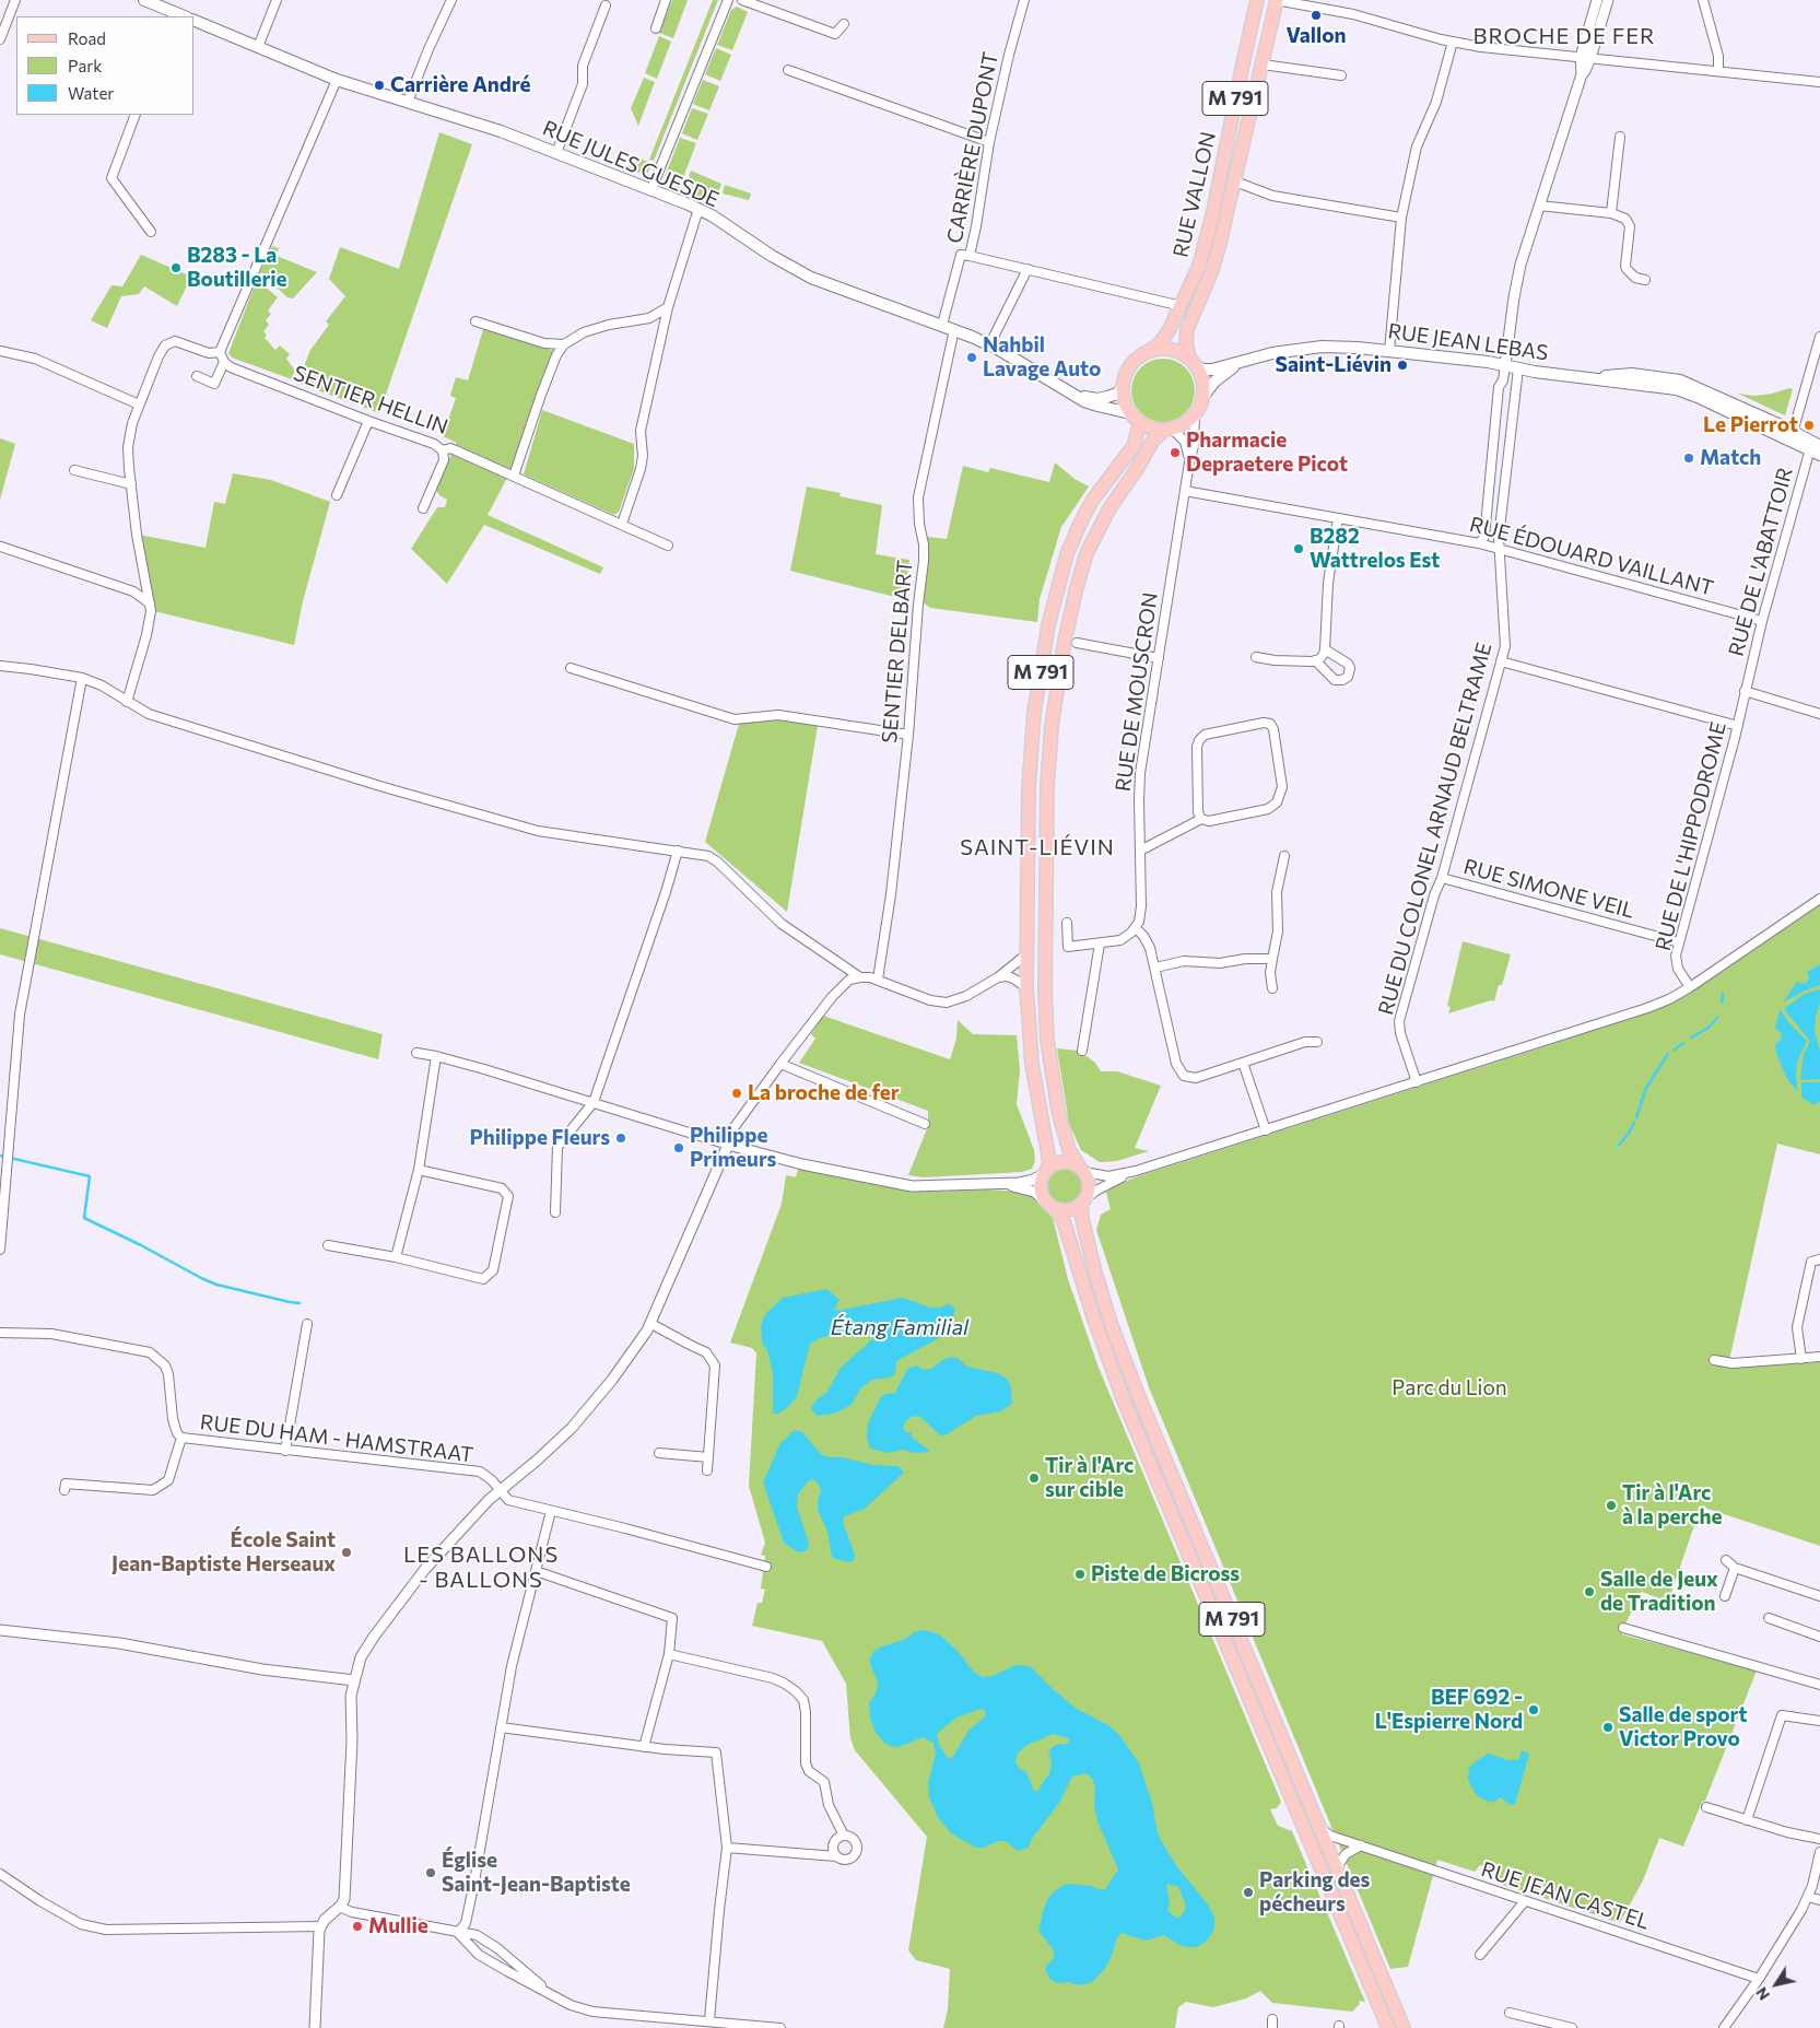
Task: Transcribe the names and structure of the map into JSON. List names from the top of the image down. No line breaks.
{"streets":{"main road":["M 791","RUE JULES GUESDE","RUE VALLON","RUE JEAN LEBAS"],"street":["CARRIÈRE DUPONT","SENTIER HELLIN","RUE ÉDOUARD VAILLANT","RUE DE L'ABATTOIR","SENTIER DELBART","RUE DE MOUSCRON","RUE DU COLONEL ARNAUD BELTRAME","RUE DE L'HIPPODROME","RUE SIMONE VEIL","RUE DU HAM - HAMSTRAAT","RUE JEAN CASTEL"]},"crossings":[["M 791","RUE JULES GUESDE"],["M 791","RUE VALLON"],["M 791","RUE JEAN LEBAS"],["M 791","RUE DE MOUSCRON"],["M 791","RUE JEAN CASTEL"],["CARRIÈRE DUPONT","RUE JULES GUESDE"],["RUE JULES GUESDE","RUE VALLON"],["RUE JULES GUESDE","RUE JEAN LEBAS"],["RUE JULES GUESDE","SENTIER DELBART"],["RUE JULES GUESDE","RUE DE MOUSCRON"],["RUE VALLON","RUE JEAN LEBAS"],["RUE VALLON","RUE DE MOUSCRON"],["RUE JEAN LEBAS","RUE DE L'ABATTOIR"],["RUE JEAN LEBAS","RUE DE MOUSCRON"],["RUE JEAN LEBAS","RUE DU COLONEL ARNAUD BELTRAME"],["RUE ÉDOUARD VAILLANT","RUE DE L'ABATTOIR"],["RUE ÉDOUARD VAILLANT","RUE DE MOUSCRON"],["RUE ÉDOUARD VAILLANT","RUE DU COLONEL ARNAUD BELTRAME"],["RUE DE L'ABATTOIR","RUE DE L'HIPPODROME"],["RUE DU COLONEL ARNAUD BELTRAME","RUE SIMONE VEIL"],["RUE DE L'HIPPODROME","RUE SIMONE VEIL"]],"districts":["BROCHE DE FER","SAINT-LIÉVIN","LES BALLONS - BALLONS"],"water":["Étang Familial"],"parks":["Parc du Lion"],"places":["Vallon","Carrière André","B283 - La Boutillerie","Nahbil Lavage Auto","Saint-Liévin","Le Pierrot","Pharmacie Depraetere Picot","Match","B282 Wattrelos Est","La broche de fer","Philippe Fleurs","Philippe Primeurs","Tir à l'Arc sur cible","Tir à l'Arc à la perche","École Saint Jean-Baptiste Herseaux","Piste de Bicross","Salle de Jeux de Tradition","BEF 692 - L'Espierre Nord","Salle de sport Victor Provo","Église Saint-Jean-Baptiste","Parking des pécheurs","Mullie"],"legend":["Road","Park","Water"],"north":"bottom left"}
